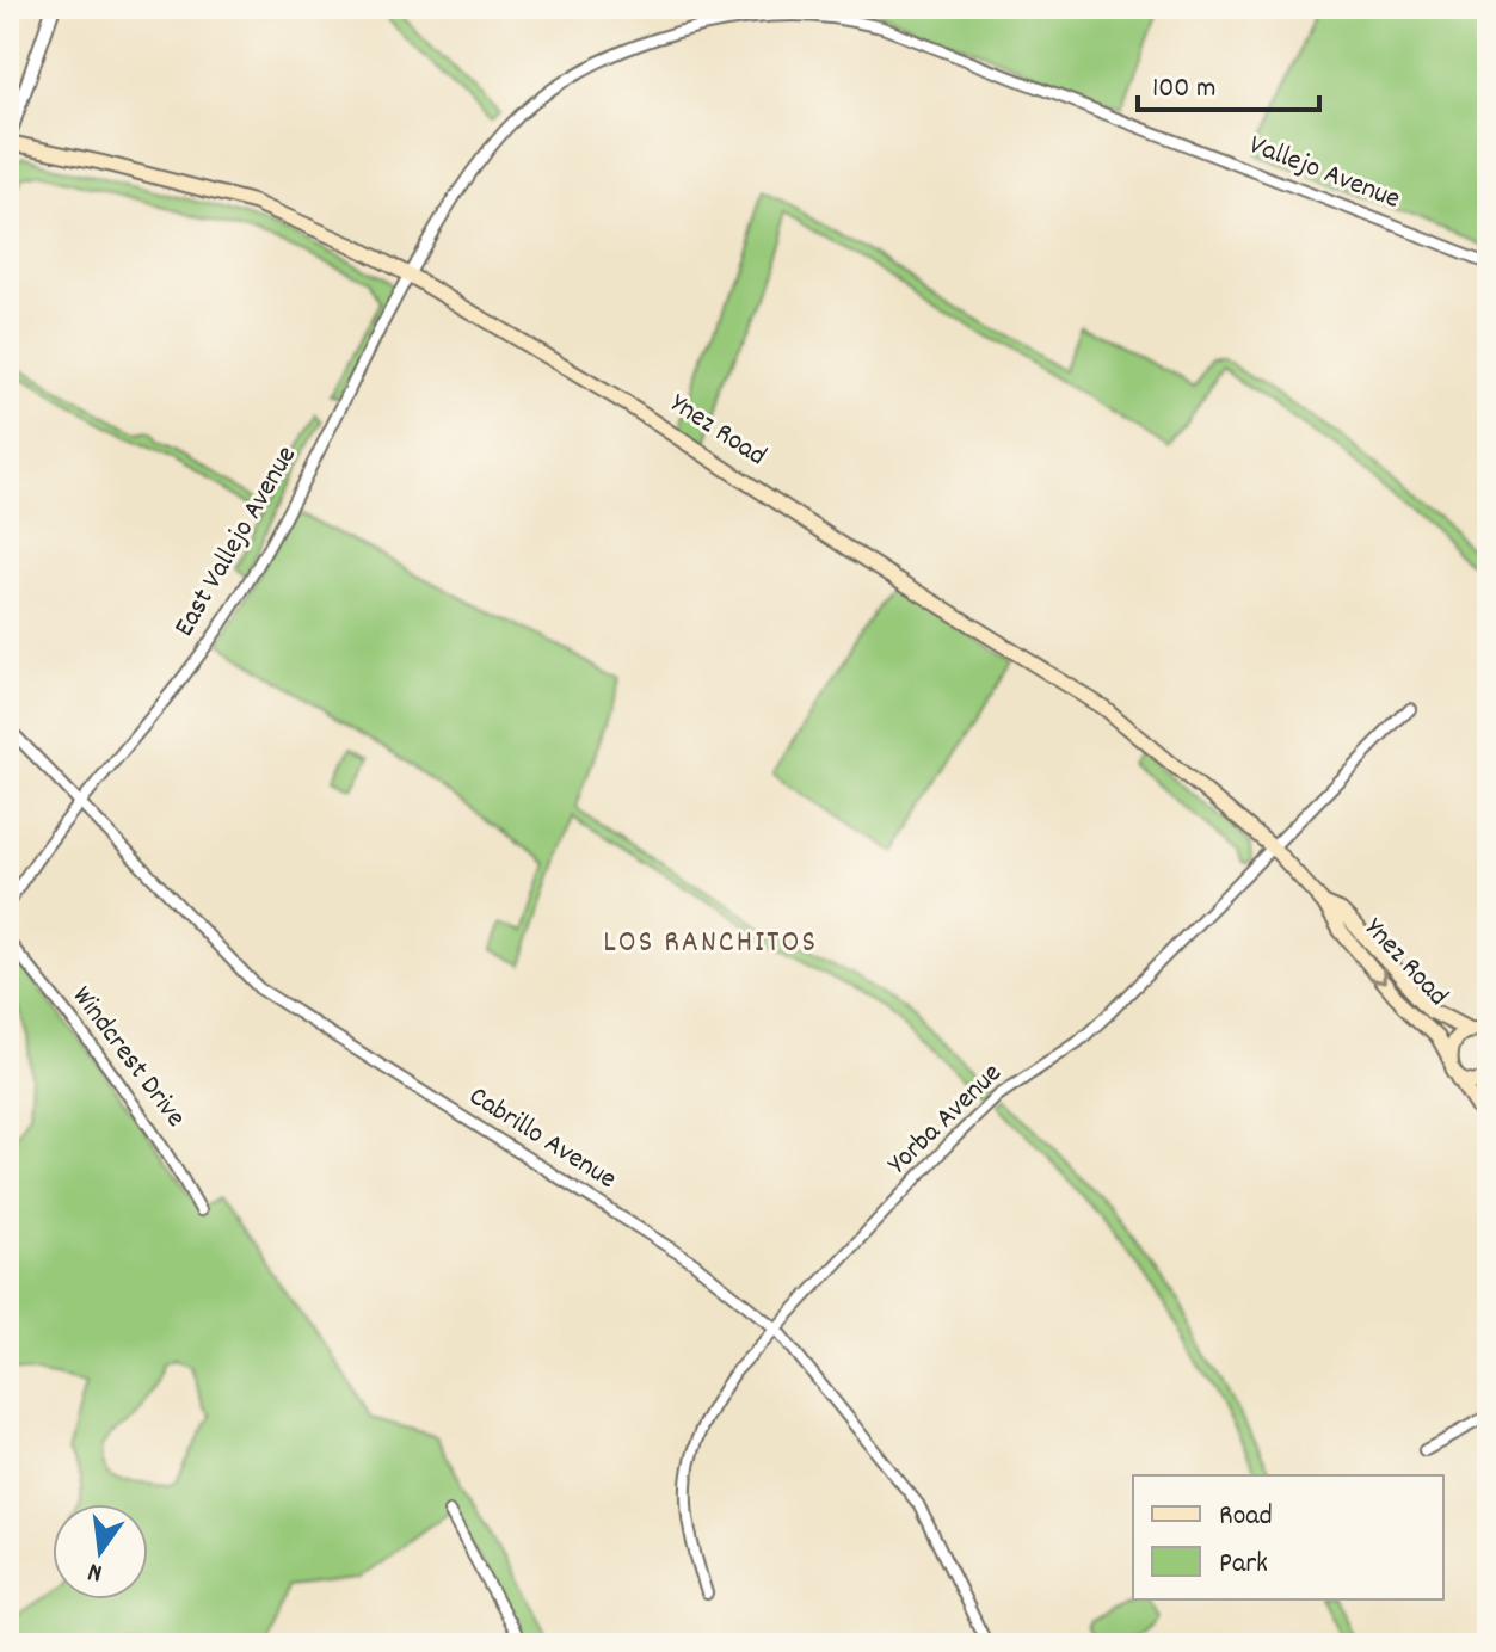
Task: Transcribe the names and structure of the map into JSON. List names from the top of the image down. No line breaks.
{"streets":{"main road":["Ynez Road"],"street":["Vallejo Avenue","East Vallejo Avenue","Windcrest Drive","Yorba Avenue","Cabrillo Avenue"]},"crossings":[["Vallejo Avenue","Ynez Road"],["Vallejo Avenue","East Vallejo Avenue"],["Ynez Road","East Vallejo Avenue"],["Ynez Road","Yorba Avenue"],["East Vallejo Avenue","Cabrillo Avenue"],["Yorba Avenue","Cabrillo Avenue"]],"districts":["LOS RANCHITOS"],"legend":["Road","Park"],"scale_bar":"100 m","north":"bottom"}
